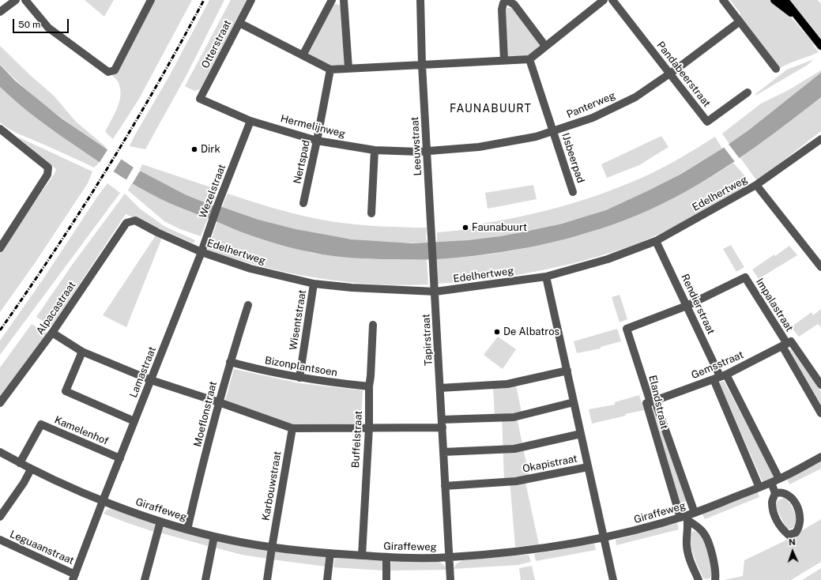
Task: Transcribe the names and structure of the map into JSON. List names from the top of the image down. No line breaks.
{"streets":{"street":["Otterstraat","Pandabeerstraat","Panterweg","Hermelijnweg","Leeuwstraat","IJsbeerpad","Nertspad","Wezelstraat","Edelhertweg","Rendierstraat","Impalastraat","Alpacastraat","Wisentstraat","Tapirstraat","Gemsstraat","Bizonplantsoen","Lamastraat","Elandstraat","Moeflonstraat","Kamelenhof","Buffelstraat","Okapistraat","Karbouwstraat","Giraffeweg","Leguaanstraat"]},"crossings":[["Otterstraat","Hermelijnweg"],["Pandabeerstraat","Panterweg"],["Panterweg","Hermelijnweg"],["Panterweg","Leeuwstraat"],["Panterweg","IJsbeerpad"],["Hermelijnweg","Leeuwstraat"],["Hermelijnweg","Nertspad"],["Hermelijnweg","Wezelstraat"],["Leeuwstraat","Edelhertweg"],["Leeuwstraat","Tapirstraat"],["Wezelstraat","Edelhertweg"],["Wezelstraat","Lamastraat"],["Edelhertweg","Rendierstraat"],["Edelhertweg","Alpacastraat"],["Edelhertweg","Wisentstraat"],["Edelhertweg","Tapirstraat"],["Edelhertweg","Lamastraat"],["Edelhertweg","Okapistraat"],["Rendierstraat","Impalastraat"],["Rendierstraat","Gemsstraat"],["Rendierstraat","Elandstraat"],["Rendierstraat","Giraffeweg"],["Impalastraat","Gemsstraat"],["Impalastraat","Elandstraat"],["Wisentstraat","Bizonplantsoen"],["Tapirstraat","Okapistraat"],["Tapirstraat","Giraffeweg"],["Gemsstraat","Elandstraat"],["Bizonplantsoen","Moeflonstraat"],["Bizonplantsoen","Buffelstraat"],["Lamastraat","Kamelenhof"],["Lamastraat","Giraffeweg"],["Lamastraat","Leguaanstraat"],["Elandstraat","Giraffeweg"],["Moeflonstraat","Giraffeweg"],["Kamelenhof","Giraffeweg"],["Buffelstraat","Giraffeweg"],["Okapistraat","Giraffeweg"],["Karbouwstraat","Giraffeweg"]],"districts":["FAUNABUURT"],"places":["Dirk","Faunabuurt","De Albatros"],"scale_bar":"50 m","north":"top"}
